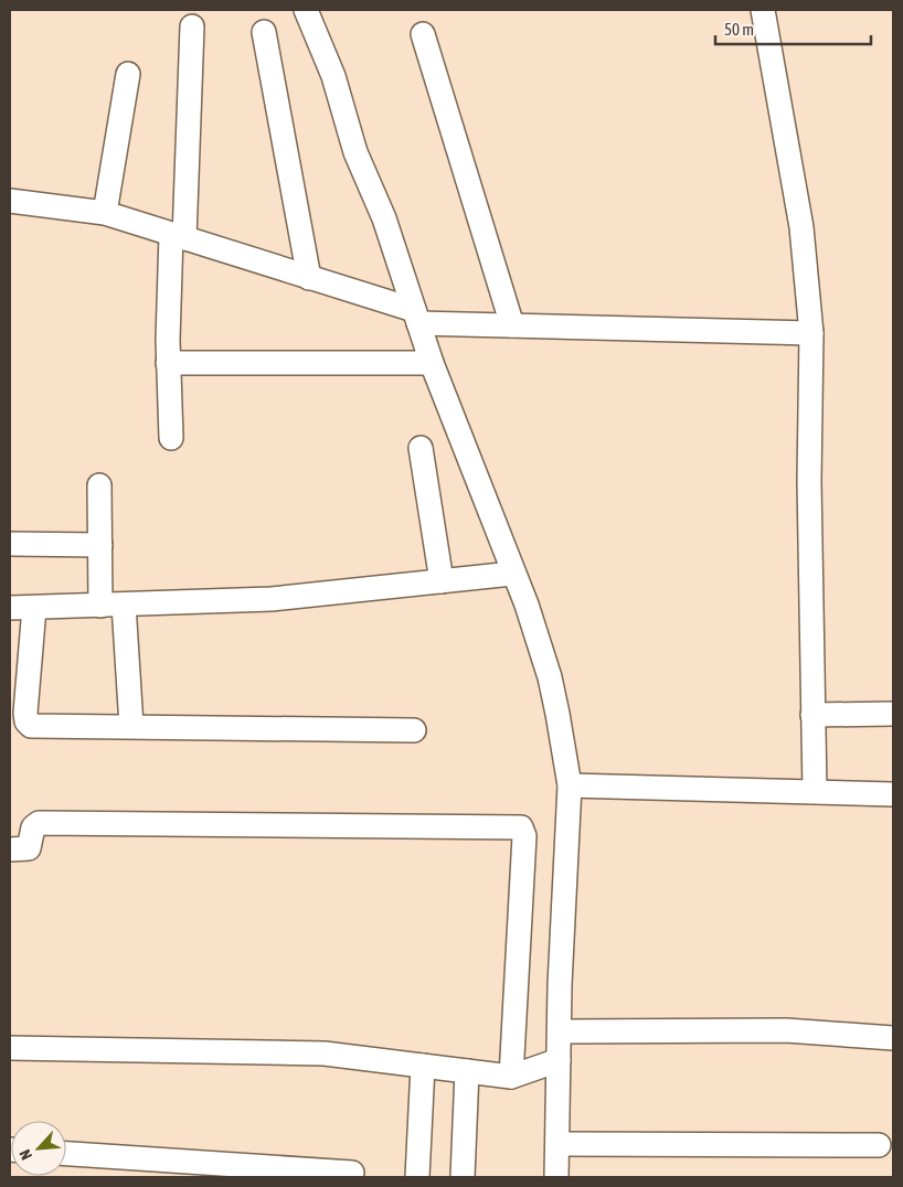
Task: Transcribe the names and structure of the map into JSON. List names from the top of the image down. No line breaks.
{"scale_bar":"50 m","north":"bottom left"}
